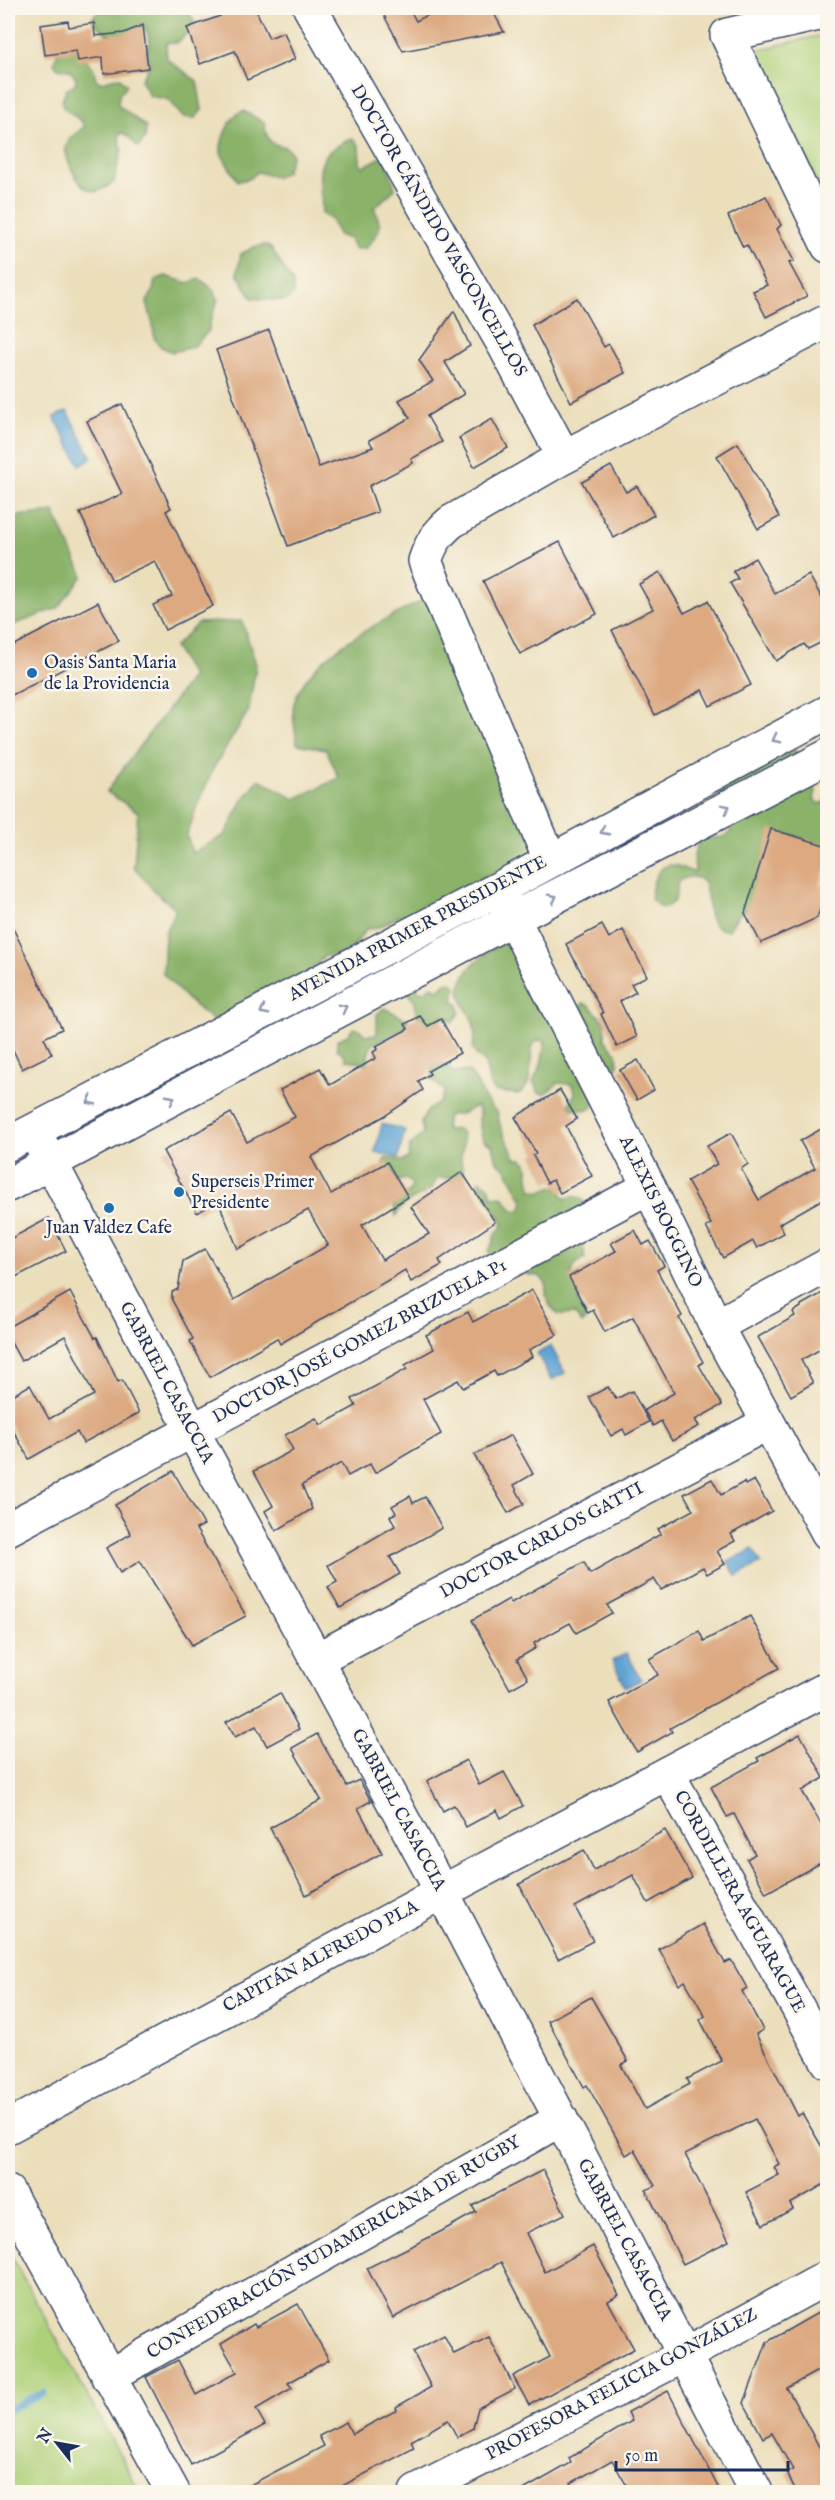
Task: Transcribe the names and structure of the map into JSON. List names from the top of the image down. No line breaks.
{"streets":{"street":["DOCTOR CÁNDIDO VASCONCELLOS","AVENIDA PRIMER PRESIDENTE","ALEXIS BOGGINO","DOCTOR JOSÉ GOMEZ BRIZUELA P1","GABRIEL CASACCIA","DOCTOR CARLOS GATTI","CORDILLERA AGUARAGUE","CAPITÁN ALFREDO PLA","CONFEDERACIÓN SUDAMERICANA DE RUGBY","PROFESORA FELICIA GONZÁLEZ"]},"crossings":[["AVENIDA PRIMER PRESIDENTE","ALEXIS BOGGINO"],["AVENIDA PRIMER PRESIDENTE","GABRIEL CASACCIA"],["ALEXIS BOGGINO","DOCTOR JOSÉ GOMEZ BRIZUELA P1"],["ALEXIS BOGGINO","DOCTOR CARLOS GATTI"],["DOCTOR JOSÉ GOMEZ BRIZUELA P1","GABRIEL CASACCIA"],["GABRIEL CASACCIA","DOCTOR CARLOS GATTI"],["GABRIEL CASACCIA","CAPITÁN ALFREDO PLA"],["GABRIEL CASACCIA","CONFEDERACIÓN SUDAMERICANA DE RUGBY"],["GABRIEL CASACCIA","PROFESORA FELICIA GONZÁLEZ"],["CORDILLERA AGUARAGUE","CAPITÁN ALFREDO PLA"]],"places":["Oasis Santa Maria de la Providencia","Superseis Primer Presidente","Juan Valdez Cafe"],"scale_bar":"50 m","north":"top left"}
